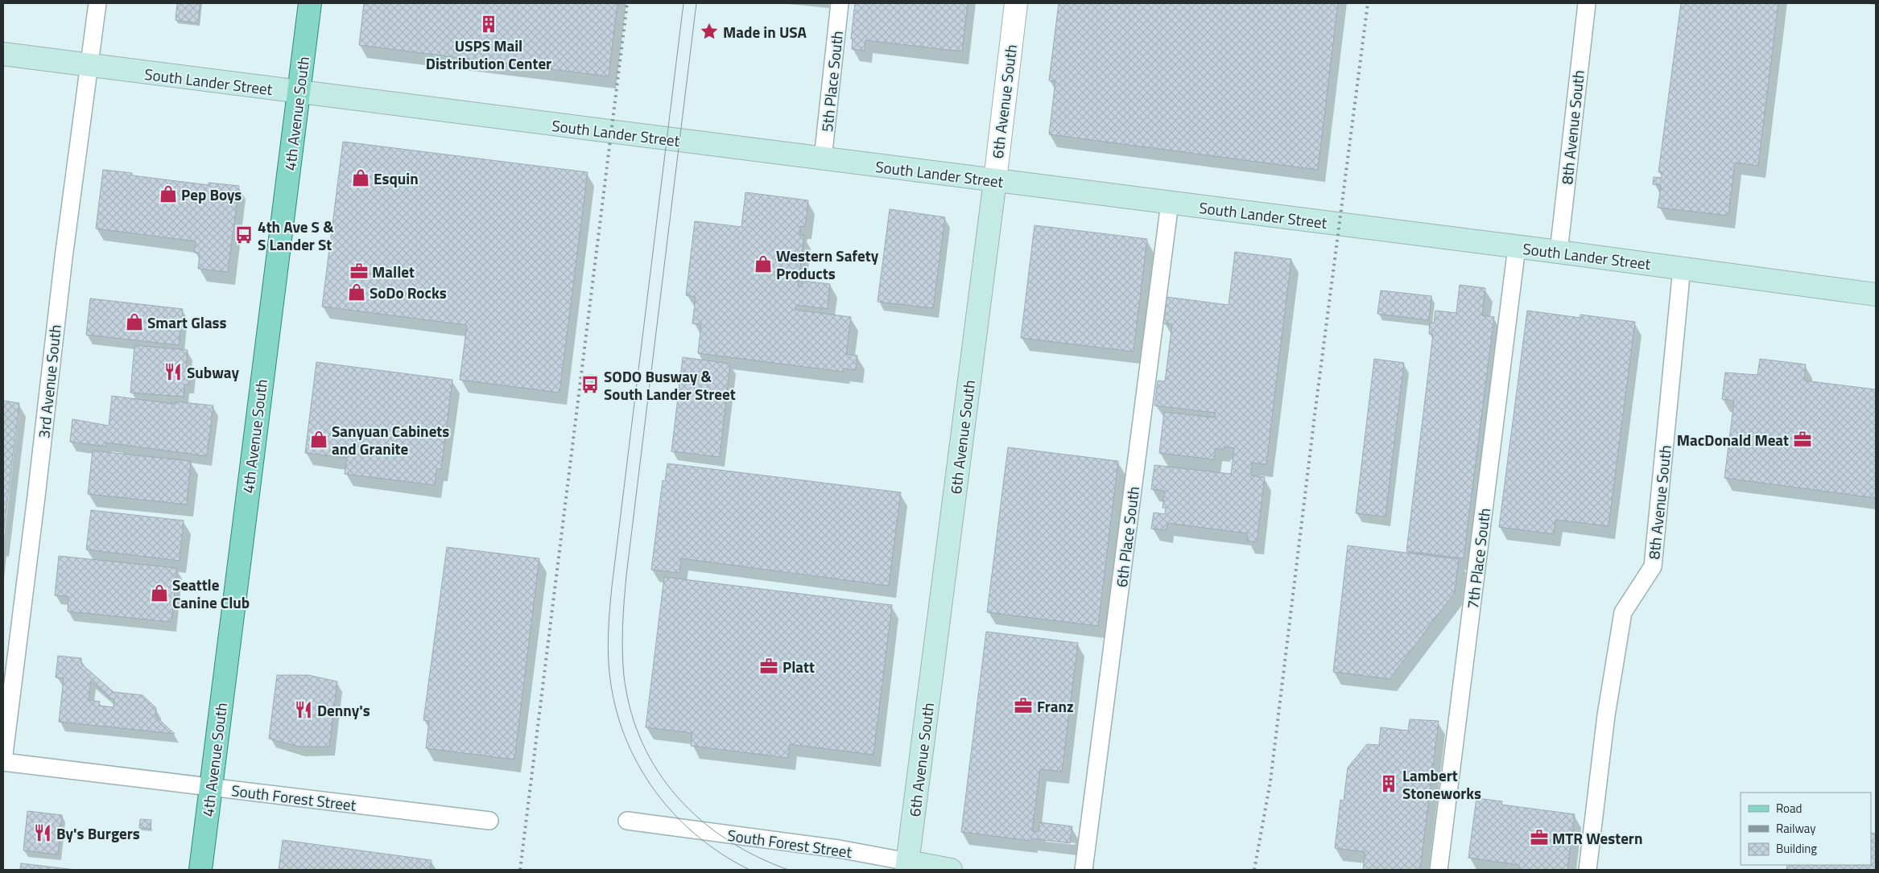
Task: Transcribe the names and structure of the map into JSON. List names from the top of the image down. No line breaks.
{"streets":{"main road":["South Lander Street","6th Avenue South","4th Avenue South","South Forest Street"],"street":["5th Place South","8th Avenue South","3rd Avenue South","6th Place South","7th Place South"]},"crossings":[["South Lander Street","5th Place South"],["South Lander Street","6th Avenue South"],["South Lander Street","4th Avenue South"],["South Lander Street","8th Avenue South"],["South Lander Street","3rd Avenue South"],["South Lander Street","6th Place South"],["South Lander Street","7th Place South"],["6th Avenue South","South Forest Street"],["4th Avenue South","South Forest Street"],["3rd Avenue South","South Forest Street"]],"places":{"building":["USPS Mail Distribution Center","Lambert Stoneworks"],"place":["Made in USA"],"shop":["Esquin","Pep Boys","Western Safety Products","SoDo Rocks","Smart Glass","Sanyuan Cabinets and Granite","Seattle Canine Club"],"bus stop":["4th Ave S & S Lander St","SODO Busway & South Lander Street"],"office":["Mallet","MacDonald Meat","Platt","Franz","MTR Western"],"restaurant":["Subway","Denny's","By's Burgers"]},"legend":["Road","Railway","Building"]}
